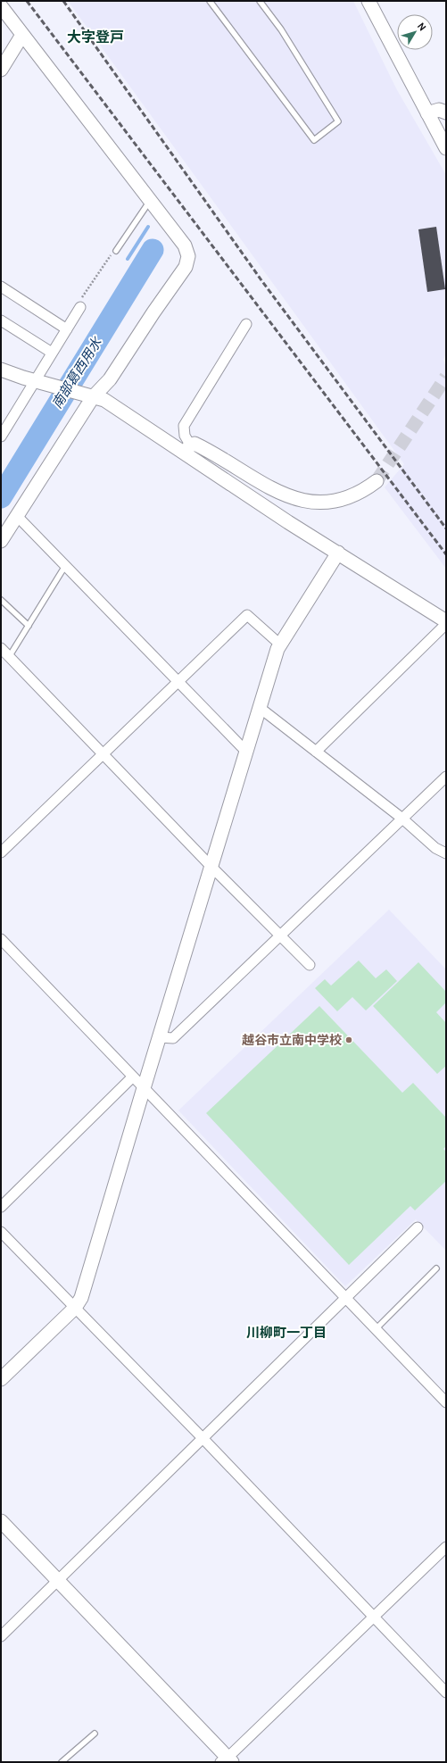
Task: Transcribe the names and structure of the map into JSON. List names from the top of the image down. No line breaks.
{"districts":["大字登戸","川柳町一丁目"],"water":["南部葛西用水"],"places":["越谷市立南中学校"],"north":"top right"}
